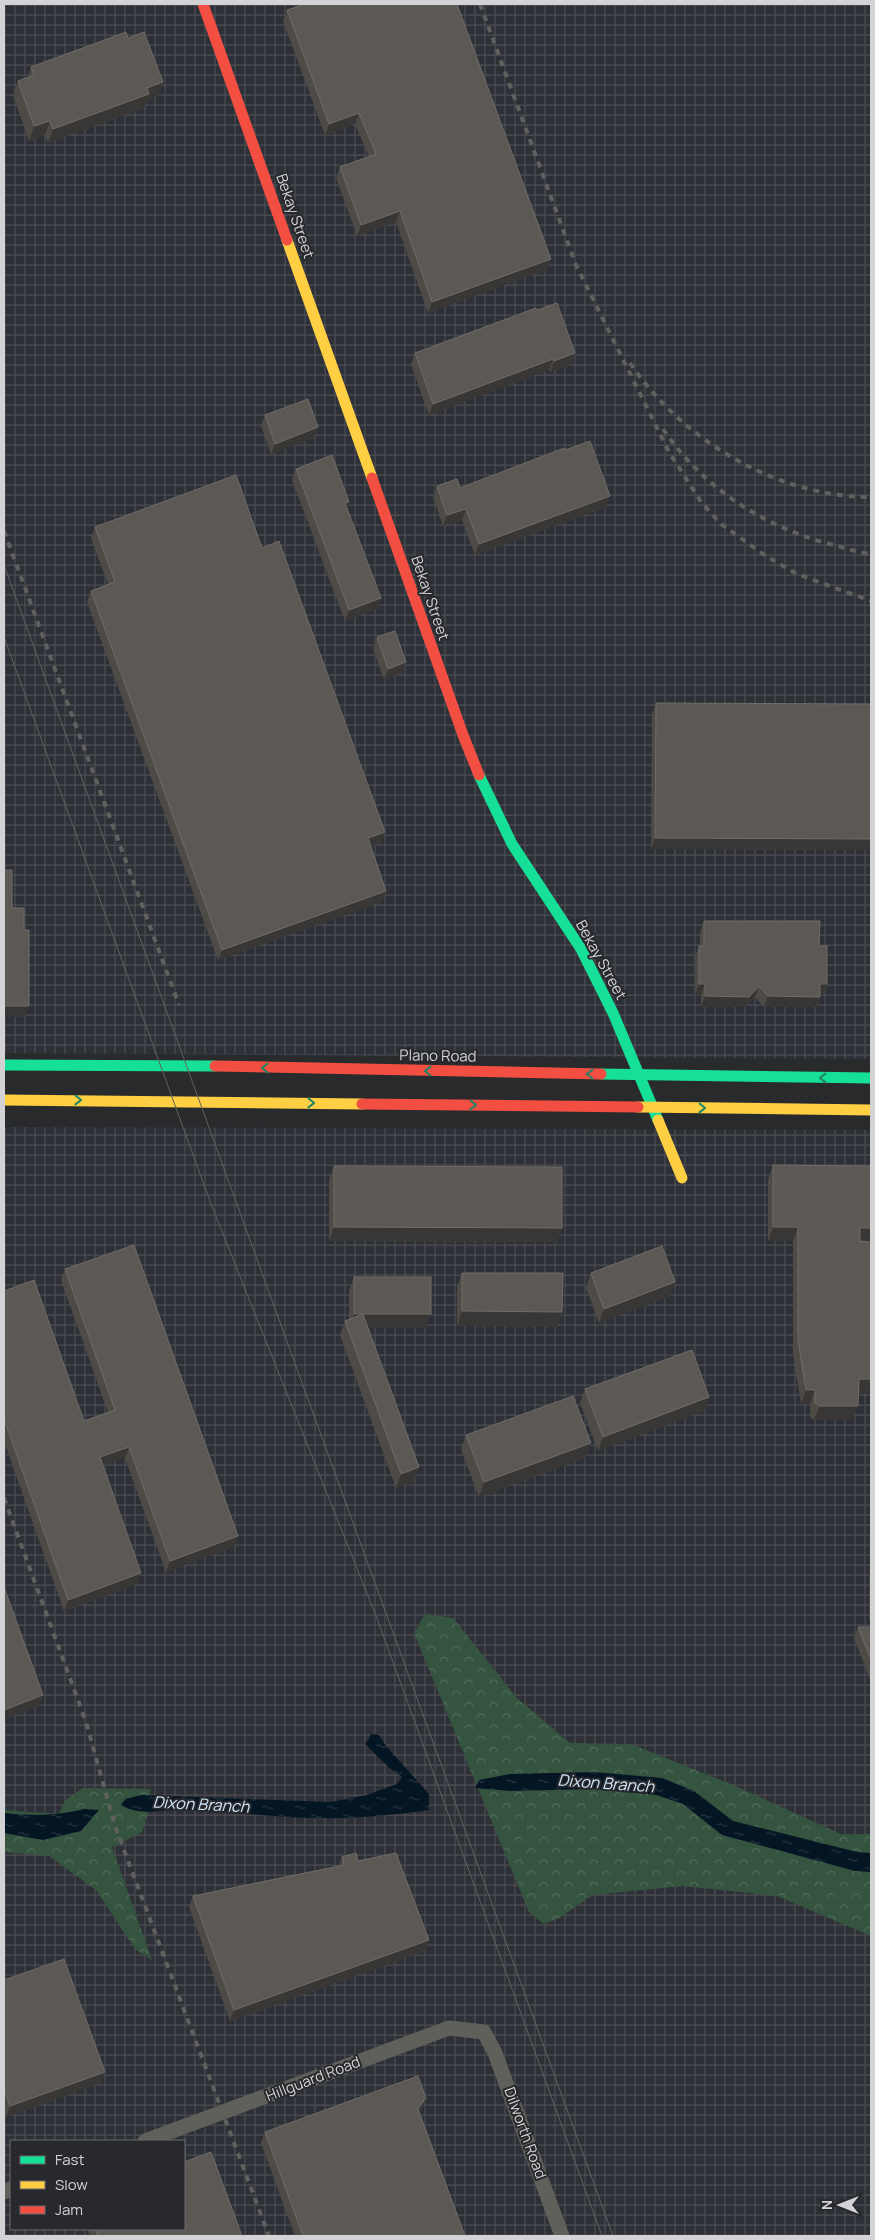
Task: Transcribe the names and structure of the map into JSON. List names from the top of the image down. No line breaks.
{"streets":{"main road":["Bekay Street","Plano Road"],"street":["Hillguard Road","Dilworth Road"]},"crossings":[["Bekay Street","Plano Road"],["Hillguard Road","Dilworth Road"]],"water":["Dixon Branch"],"legend":["Fast","Slow","Jam"],"north":"left"}
